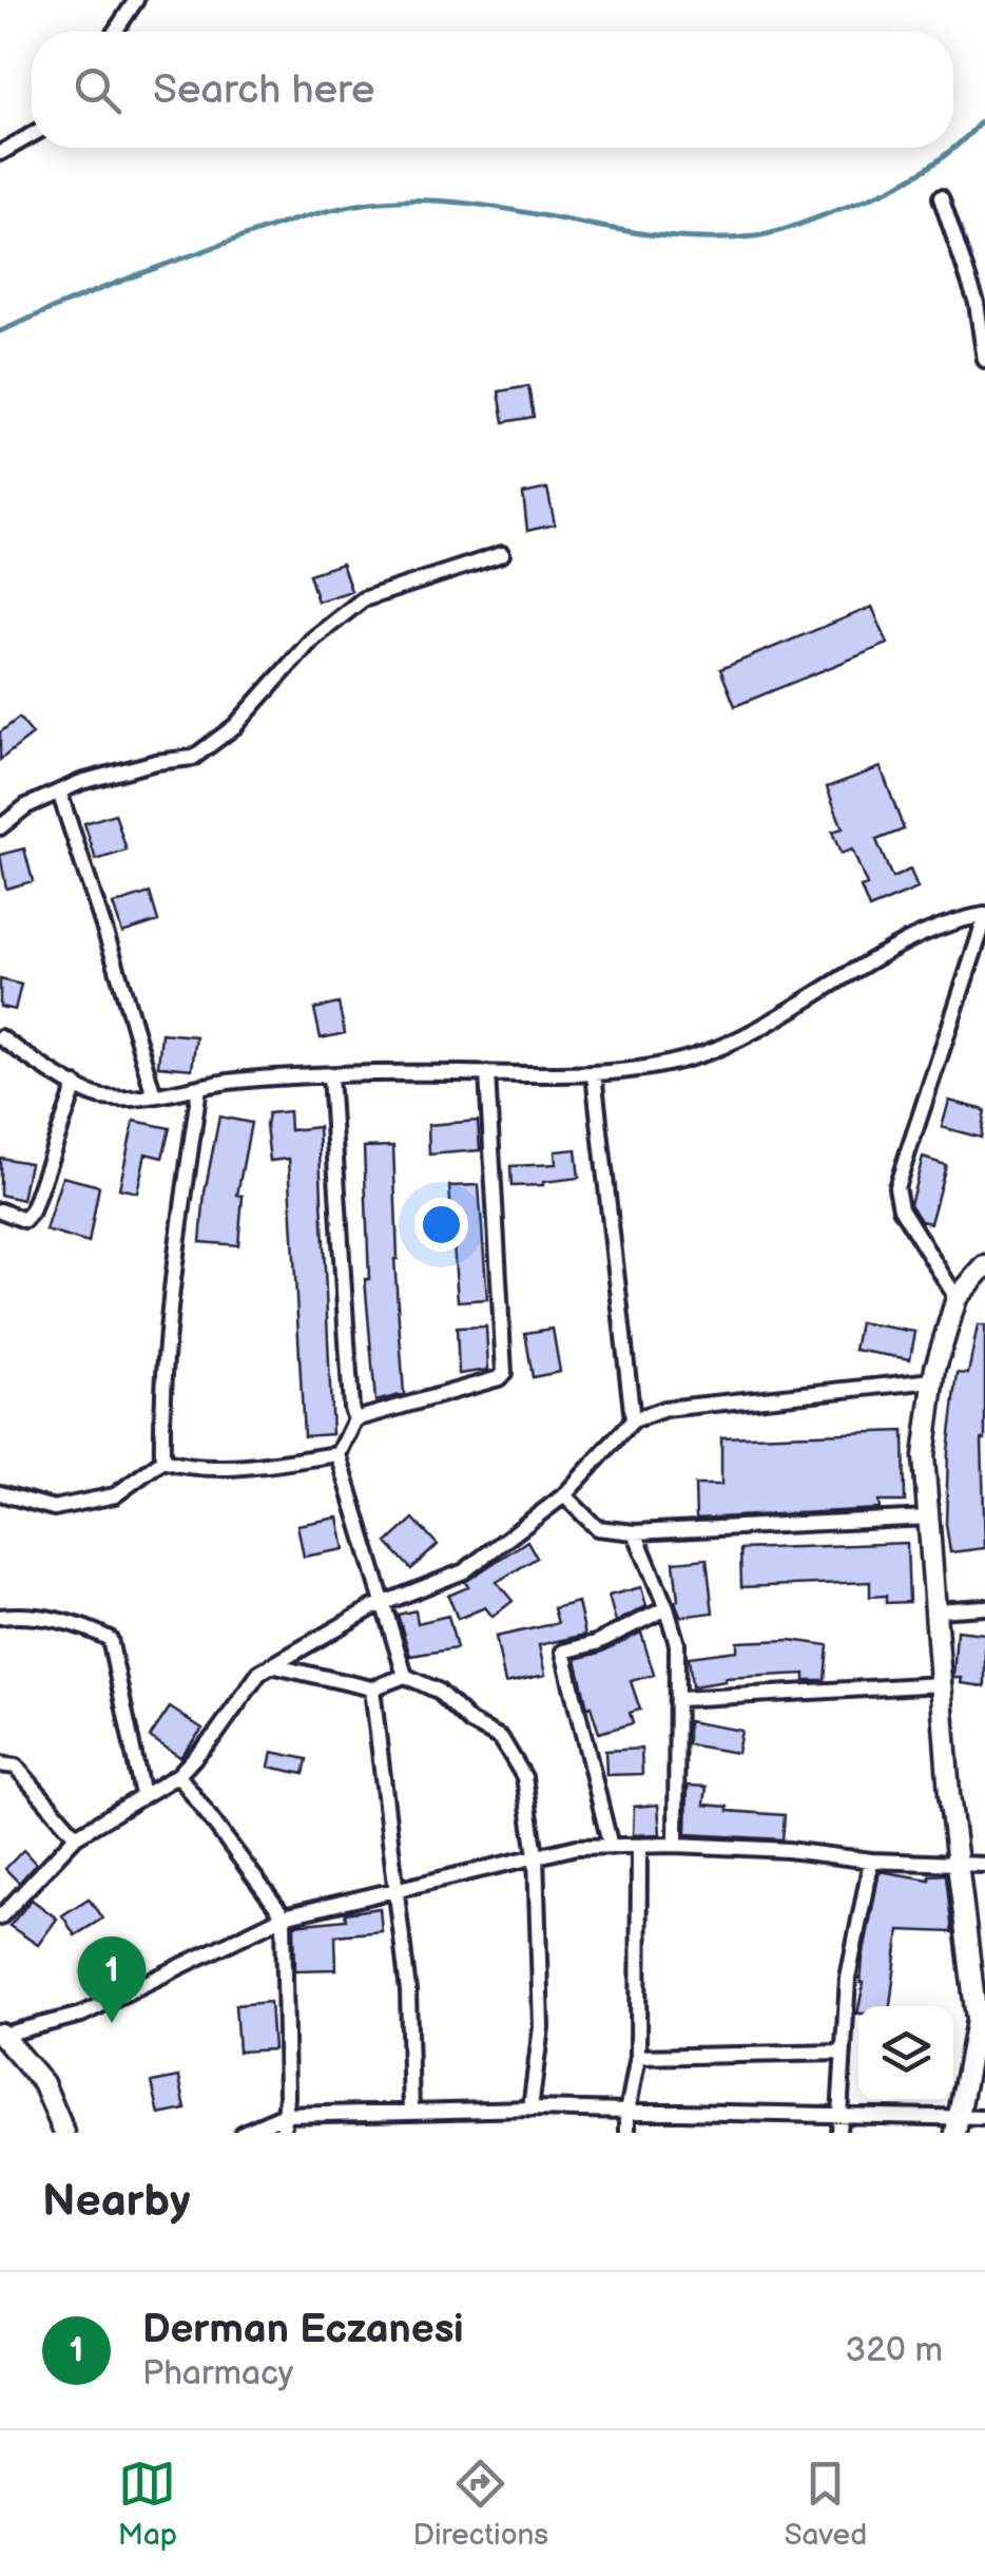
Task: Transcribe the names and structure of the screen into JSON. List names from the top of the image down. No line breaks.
{"page":{"search":"Search here","pins":"1","heading":"Nearby","list":[{"mark":"1","name":"Derman Eczanesi","note":"Pharmacy","value":"320 m"}],"nav":["Map","Directions","Saved"]}}
